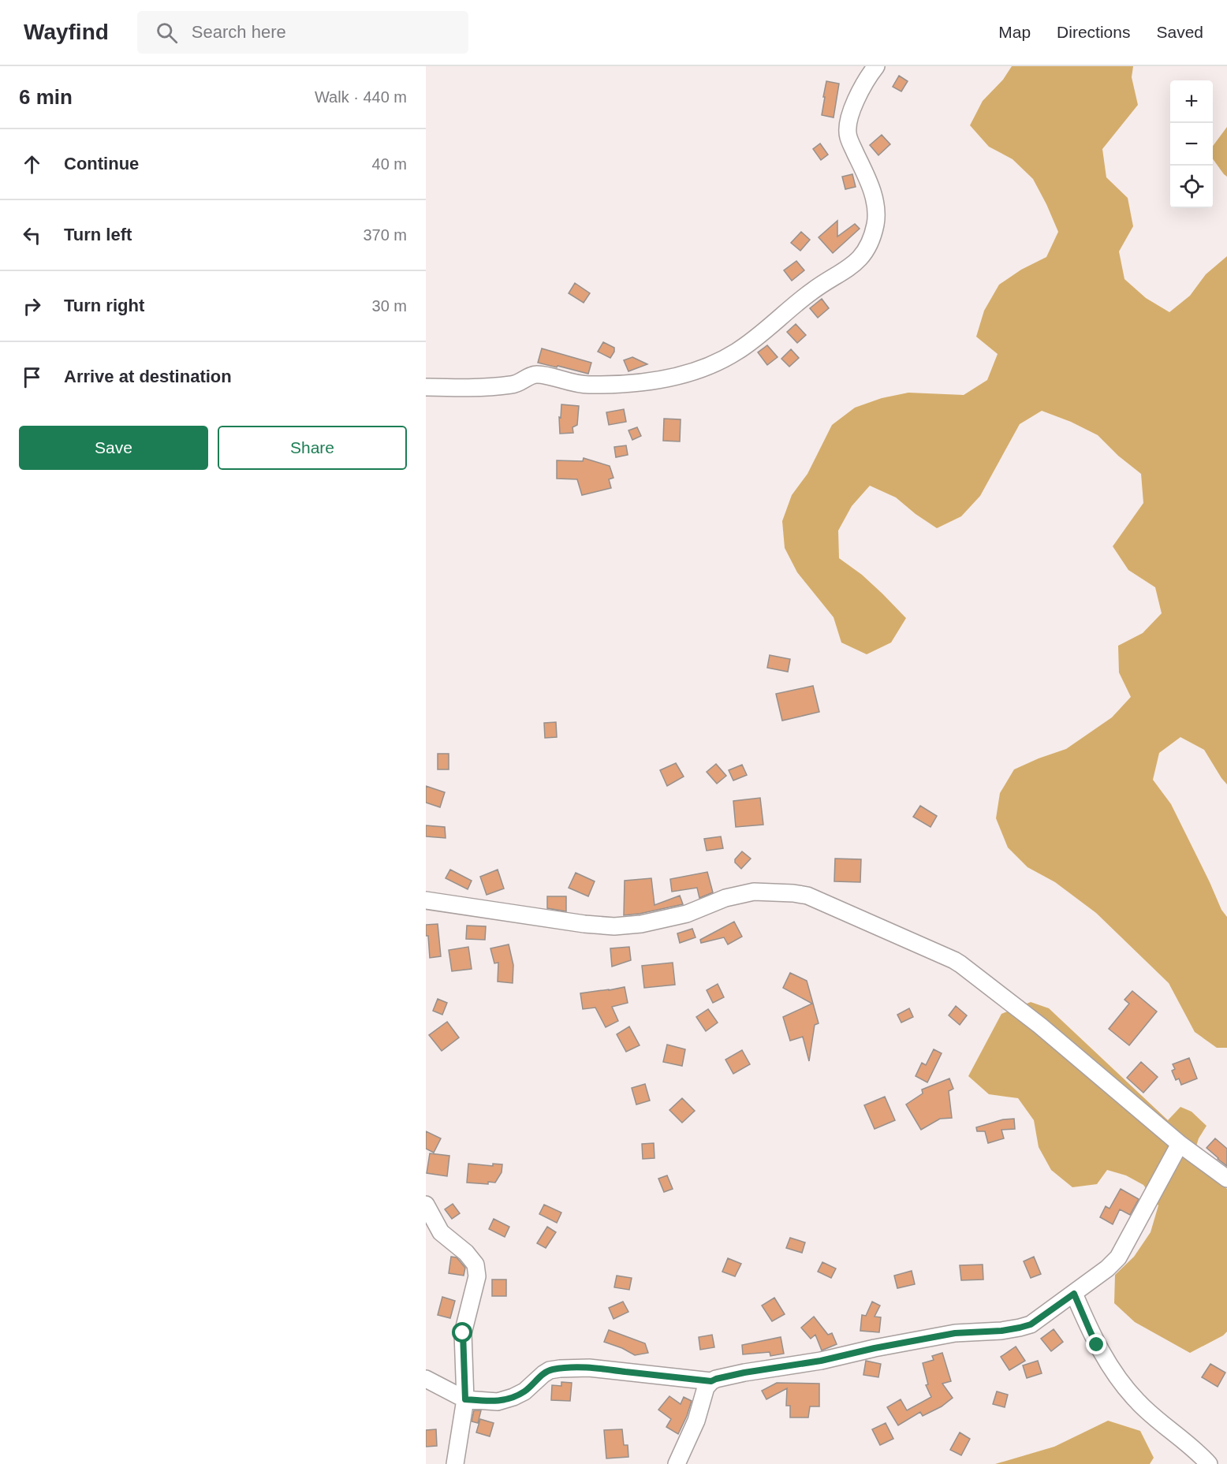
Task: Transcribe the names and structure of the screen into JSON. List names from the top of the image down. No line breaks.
{"page":{"header":"Wayfind","search":"Search here","nav":["Map","Directions","Saved"],"heading":["6 min","Walk · 440 m"],"map_buttons":["+","−"],"list":[["Continue","40 m"],["Turn left","370 m"],["Turn right","30 m"],"Arrive at destination"],"buttons":["Save","Share"]}}
